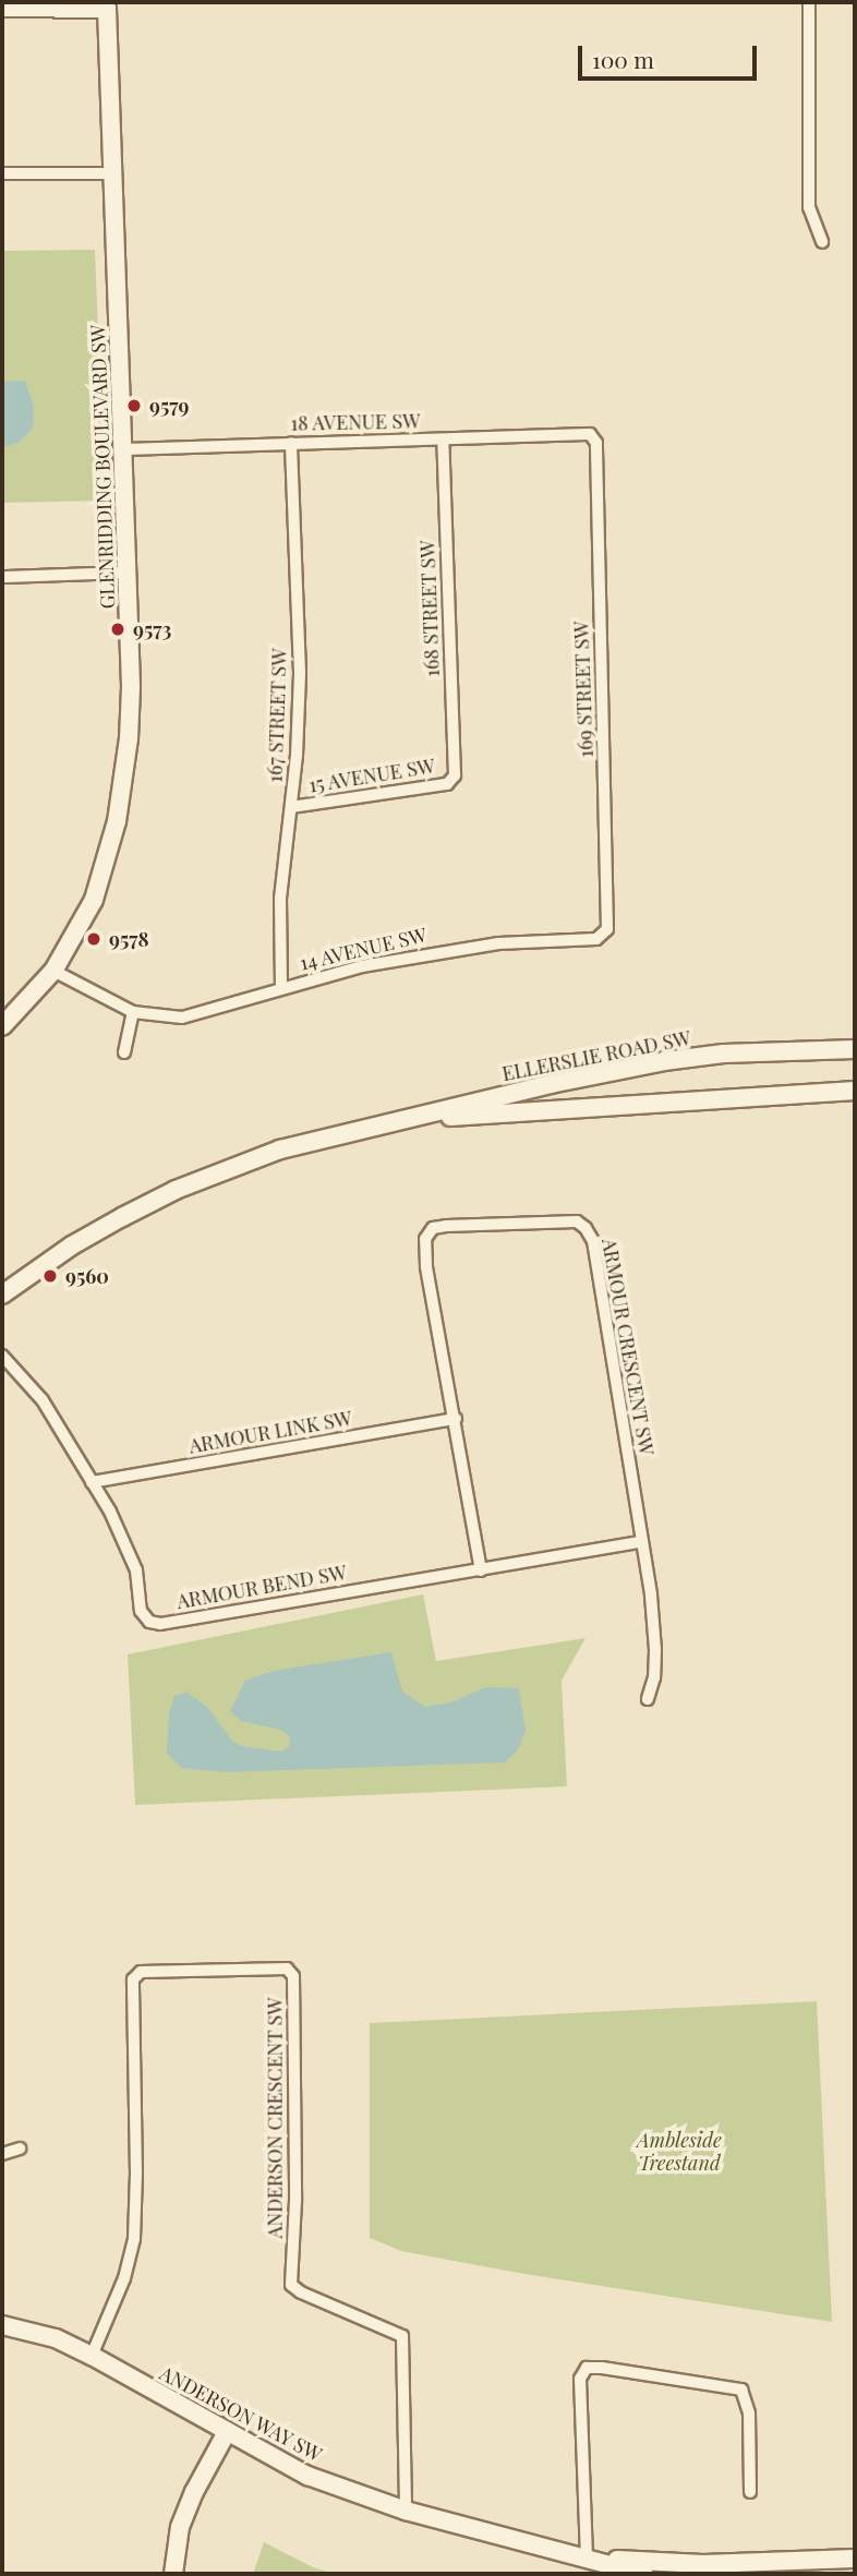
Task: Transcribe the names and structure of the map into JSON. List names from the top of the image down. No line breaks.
{"streets":{"street":["18 AVENUE SW","GLENRIDDING BOULEVARD SW","168 STREET SW","169 STREET SW","167 STREET SW","15 AVENUE SW","14 AVENUE SW","ELLERSLIE ROAD SW","ARMOUR CRESCENT SW","ARMOUR LINK SW","ARMOUR BEND SW","ANDERSON CRESCENT SW","ANDERSON WAY SW"]},"crossings":[["18 AVENUE SW","GLENRIDDING BOULEVARD SW"],["18 AVENUE SW","168 STREET SW"],["18 AVENUE SW","169 STREET SW"],["18 AVENUE SW","167 STREET SW"],["GLENRIDDING BOULEVARD SW","14 AVENUE SW"],["168 STREET SW","15 AVENUE SW"],["169 STREET SW","14 AVENUE SW"],["167 STREET SW","15 AVENUE SW"],["167 STREET SW","14 AVENUE SW"],["ARMOUR CRESCENT SW","ARMOUR LINK SW"],["ARMOUR CRESCENT SW","ARMOUR BEND SW"],["ARMOUR LINK SW","ARMOUR BEND SW"],["ANDERSON CRESCENT SW","ANDERSON WAY SW"]],"parks":["Ambleside Treestand"],"places":["9579","9573","9578","9560"],"scale_bar":"100 m"}
